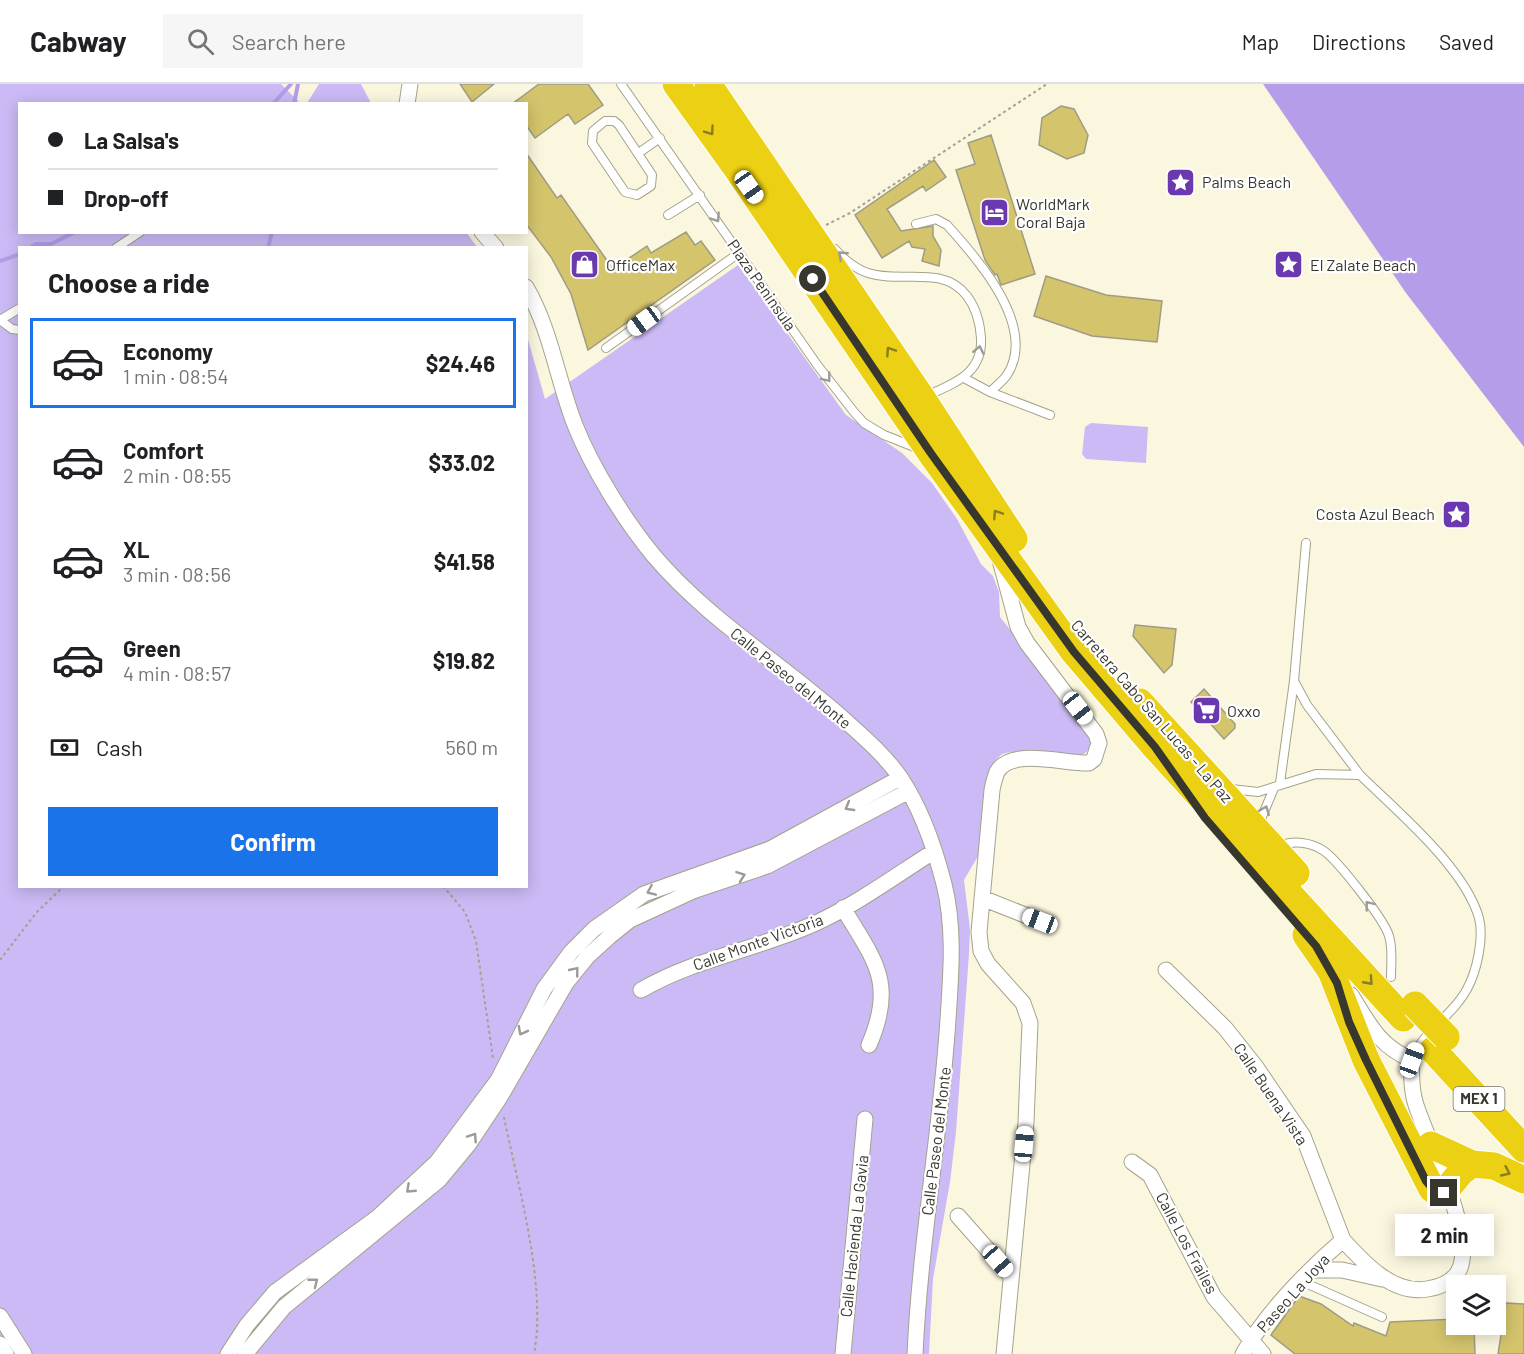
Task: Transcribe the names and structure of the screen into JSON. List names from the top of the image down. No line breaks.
{"streets":{"highway":["Carretera Cabo San Lucas - La Paz","MEX 1"],"street":["Calle Paseo del Monte","Calle Monte Victoria","Calle Buena Vista","Calle Hacienda La Gavia","Calle Los Frailes","Paseo La Joya"],"lane":["Plaza Peninsula"]},"crossings":[["Plaza Peninsula","Carretera Cabo San Lucas - La Paz"],["Calle Paseo del Monte","Calle Monte Victoria"],["Calle Buena Vista","Paseo La Joya"],["Calle Los Frailes","Paseo La Joya"]],"one_way":["Plaza Peninsula"],"places":{"place":["Palms Beach","El Zalate Beach","Costa Azul Beach"],"hotel":["WorldMark Coral Baja"],"shop":["OfficeMax"],"supermarket":["Oxxo"]},"page":{"header":"Cabway","search":"Search here","nav":["Map","Directions","Saved"],"banner":["La Salsa's","Drop-off"],"heading":"Choose a ride","list":[{"name":"Economy","note":"1 min · 08:54","value":"$24.46"},{"name":"Comfort","note":"2 min · 08:55","value":"$33.02"},{"name":"XL","note":"3 min · 08:56","value":"$41.58"},{"name":"Green","note":"4 min · 08:57","value":"$19.82"}],"pay":["Cash","560 m"],"buttons":"Confirm","bubble":"2 min"}}
